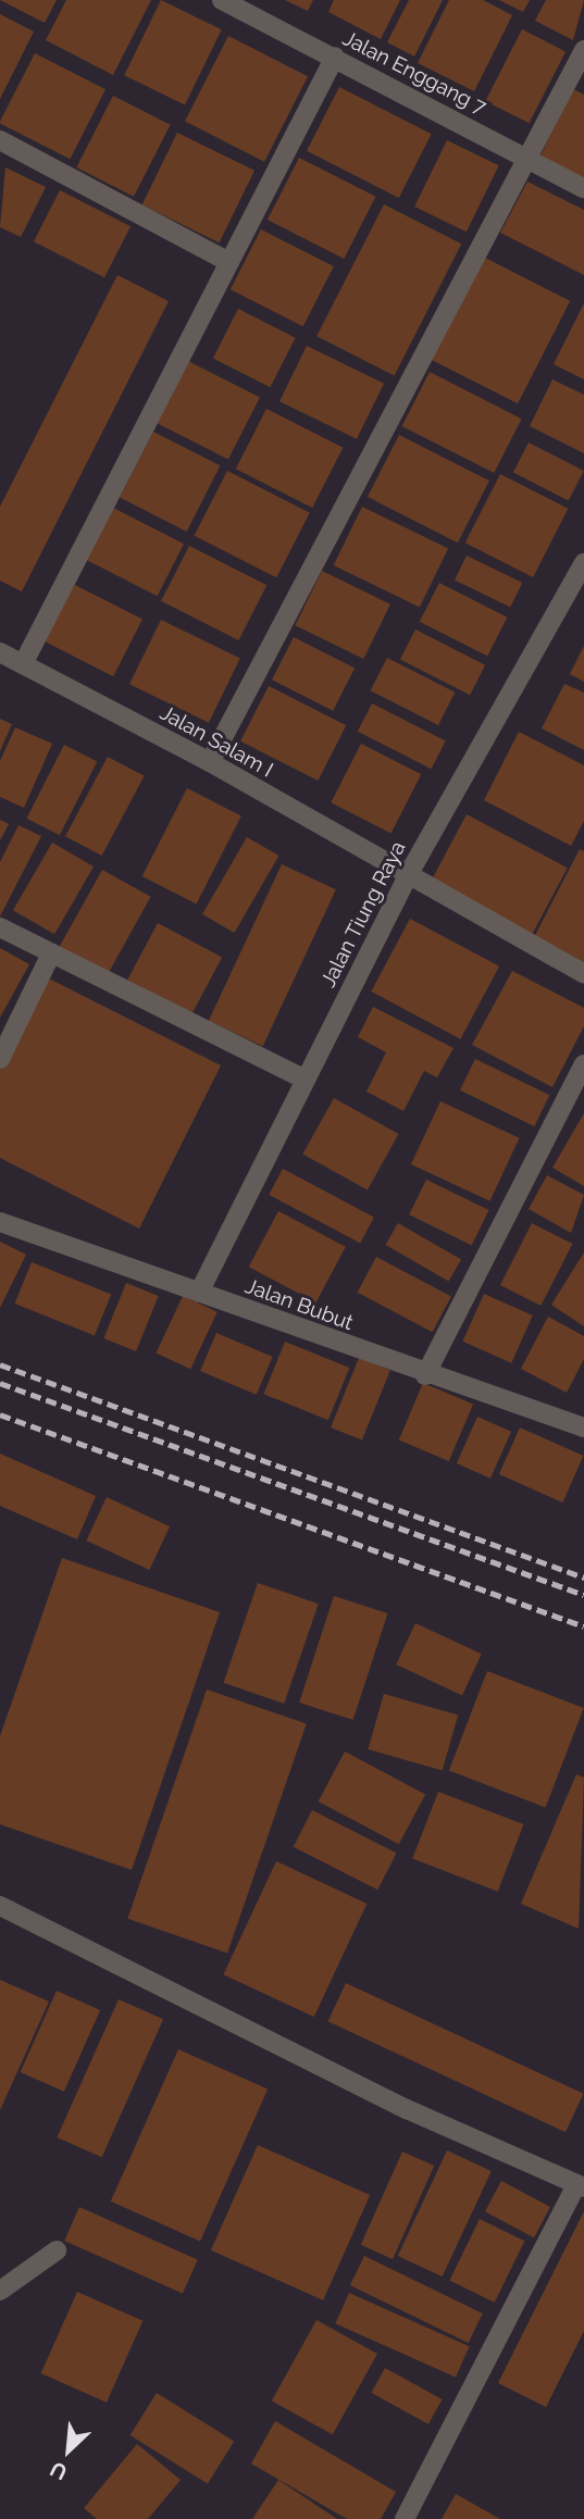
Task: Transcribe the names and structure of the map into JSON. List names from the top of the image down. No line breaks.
{"streets":{"street":["Jalan Enggang 7","Jalan Salam I","Jalan Tiung Raya","Jalan Bubut"]},"crossings":[["Jalan Salam I","Jalan Tiung Raya"],["Jalan Tiung Raya","Jalan Bubut"]],"north":"bottom left"}
